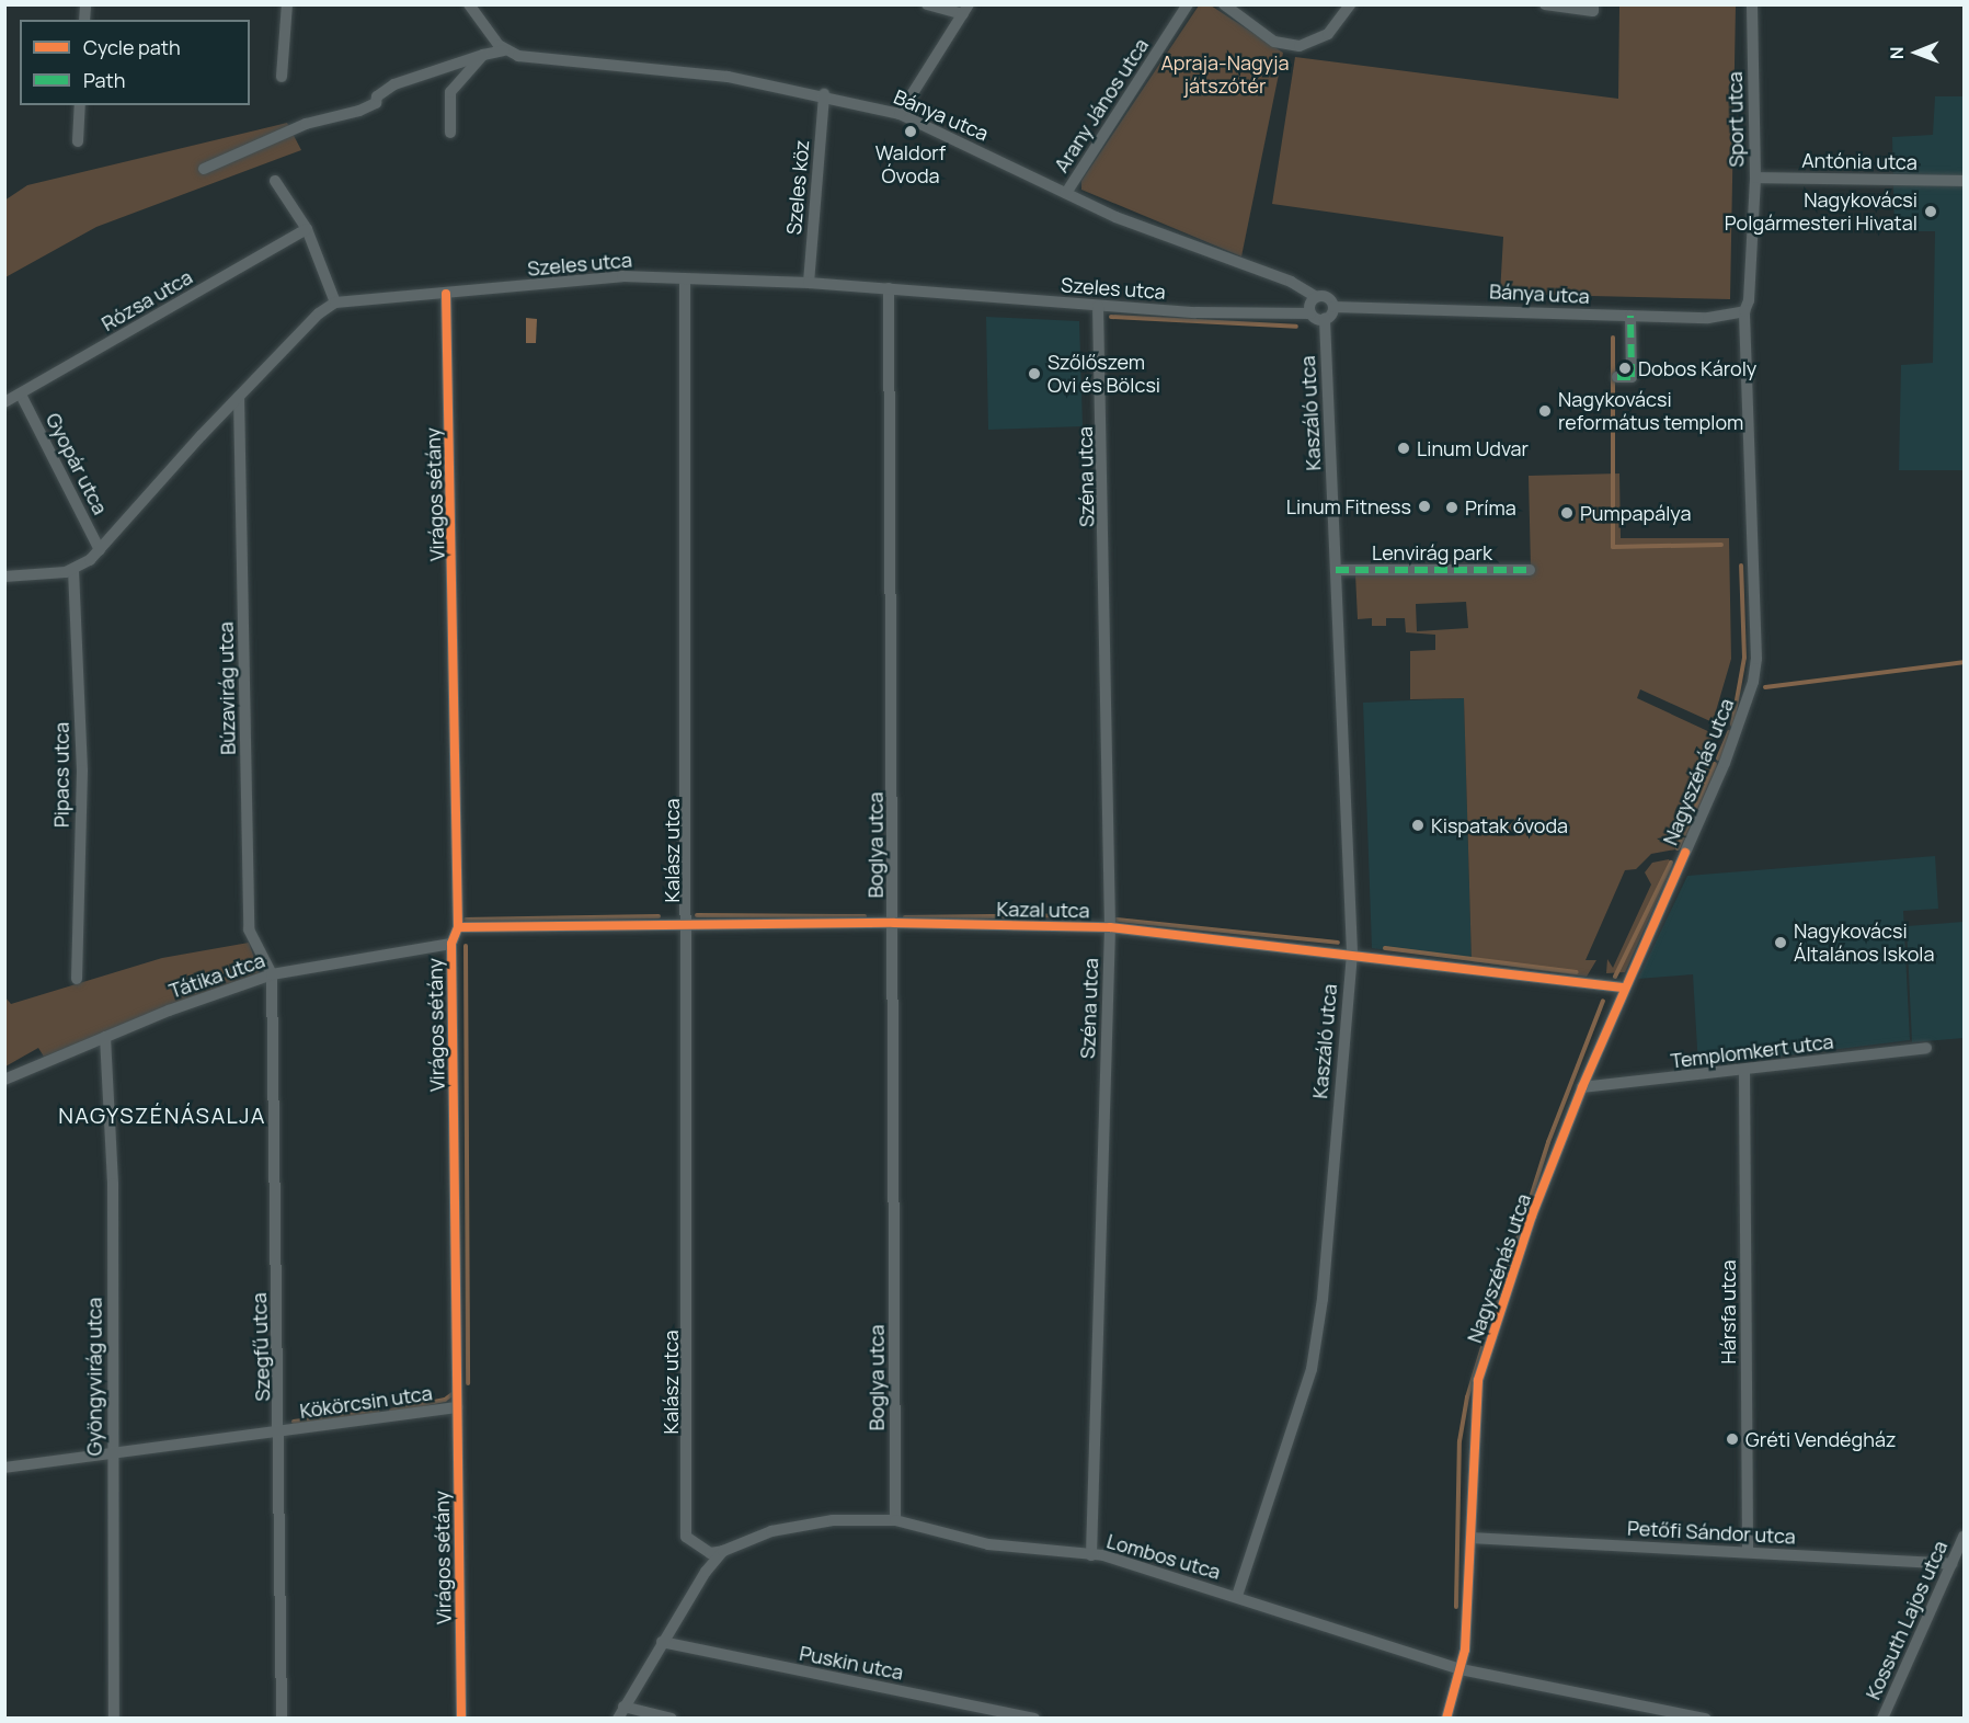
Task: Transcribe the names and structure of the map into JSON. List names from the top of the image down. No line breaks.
{"streets":{"street":["Arany János utca","Bánya utca","Sport utca","Antónia utca","Szeles köz","Szeles utca","Rózsa utca","Kaszáló utca","Gyopár utca","Széna utca","Virágos sétány","Lenvirág park","Búzavirág utca","Nagyszénás utca","Pipacs utca","Boglya utca","Kalász utca","Kazal utca","Tátika utca","Templomkert utca","Hársfa utca","Szegfű utca","Gyöngyvirág utca","Kökörcsin utca","Petőfi Sándor utca","Lombos utca","Kossuth Lajos utca","Puskin utca"]},"crossings":[["Arany János utca","Bánya utca"],["Bánya utca","Sport utca"],["Bánya utca","Szeles köz"],["Bánya utca","Szeles utca"],["Bánya utca","Kaszáló utca"],["Bánya utca","Nagyszénás utca"],["Sport utca","Antónia utca"],["Sport utca","Nagyszénás utca"],["Szeles köz","Szeles utca"],["Szeles utca","Kaszáló utca"],["Szeles utca","Széna utca"],["Szeles utca","Virágos sétány"],["Szeles utca","Boglya utca"],["Szeles utca","Kalász utca"],["Rózsa utca","Gyopár utca"],["Kaszáló utca","Lenvirág park"],["Kaszáló utca","Kazal utca"],["Kaszáló utca","Lombos utca"],["Széna utca","Kazal utca"],["Széna utca","Lombos utca"],["Virágos sétány","Kazal utca"],["Virágos sétány","Tátika utca"],["Virágos sétány","Kökörcsin utca"],["Búzavirág utca","Tátika utca"],["Búzavirág utca","Szegfű utca"],["Nagyszénás utca","Kazal utca"],["Nagyszénás utca","Templomkert utca"],["Nagyszénás utca","Petőfi Sándor utca"],["Nagyszénás utca","Lombos utca"],["Boglya utca","Kazal utca"],["Boglya utca","Lombos utca"],["Kalász utca","Kazal utca"],["Kalász utca","Lombos utca"],["Tátika utca","Szegfű utca"],["Tátika utca","Gyöngyvirág utca"],["Templomkert utca","Hársfa utca"],["Hársfa utca","Petőfi Sándor utca"],["Szegfű utca","Kökörcsin utca"],["Gyöngyvirág utca","Kökörcsin utca"],["Petőfi Sándor utca","Kossuth Lajos utca"]],"districts":["NAGYSZÉNÁSALJA"],"parks":["Apraja-Nagyja játszótér"],"places":["Waldorf Óvoda","Nagykovácsi Polgármesteri Hivatal","Dobos Károly","Szőlőszem Ovi és Bölcsi","Nagykovácsi református templom","Linum Udvar","Linum Fitness","Príma","Pumpapálya","Kispatak óvoda","Nagykovácsi Általános Iskola","Gréti Vendégház"],"legend":["Cycle path","Path"],"north":"left"}
